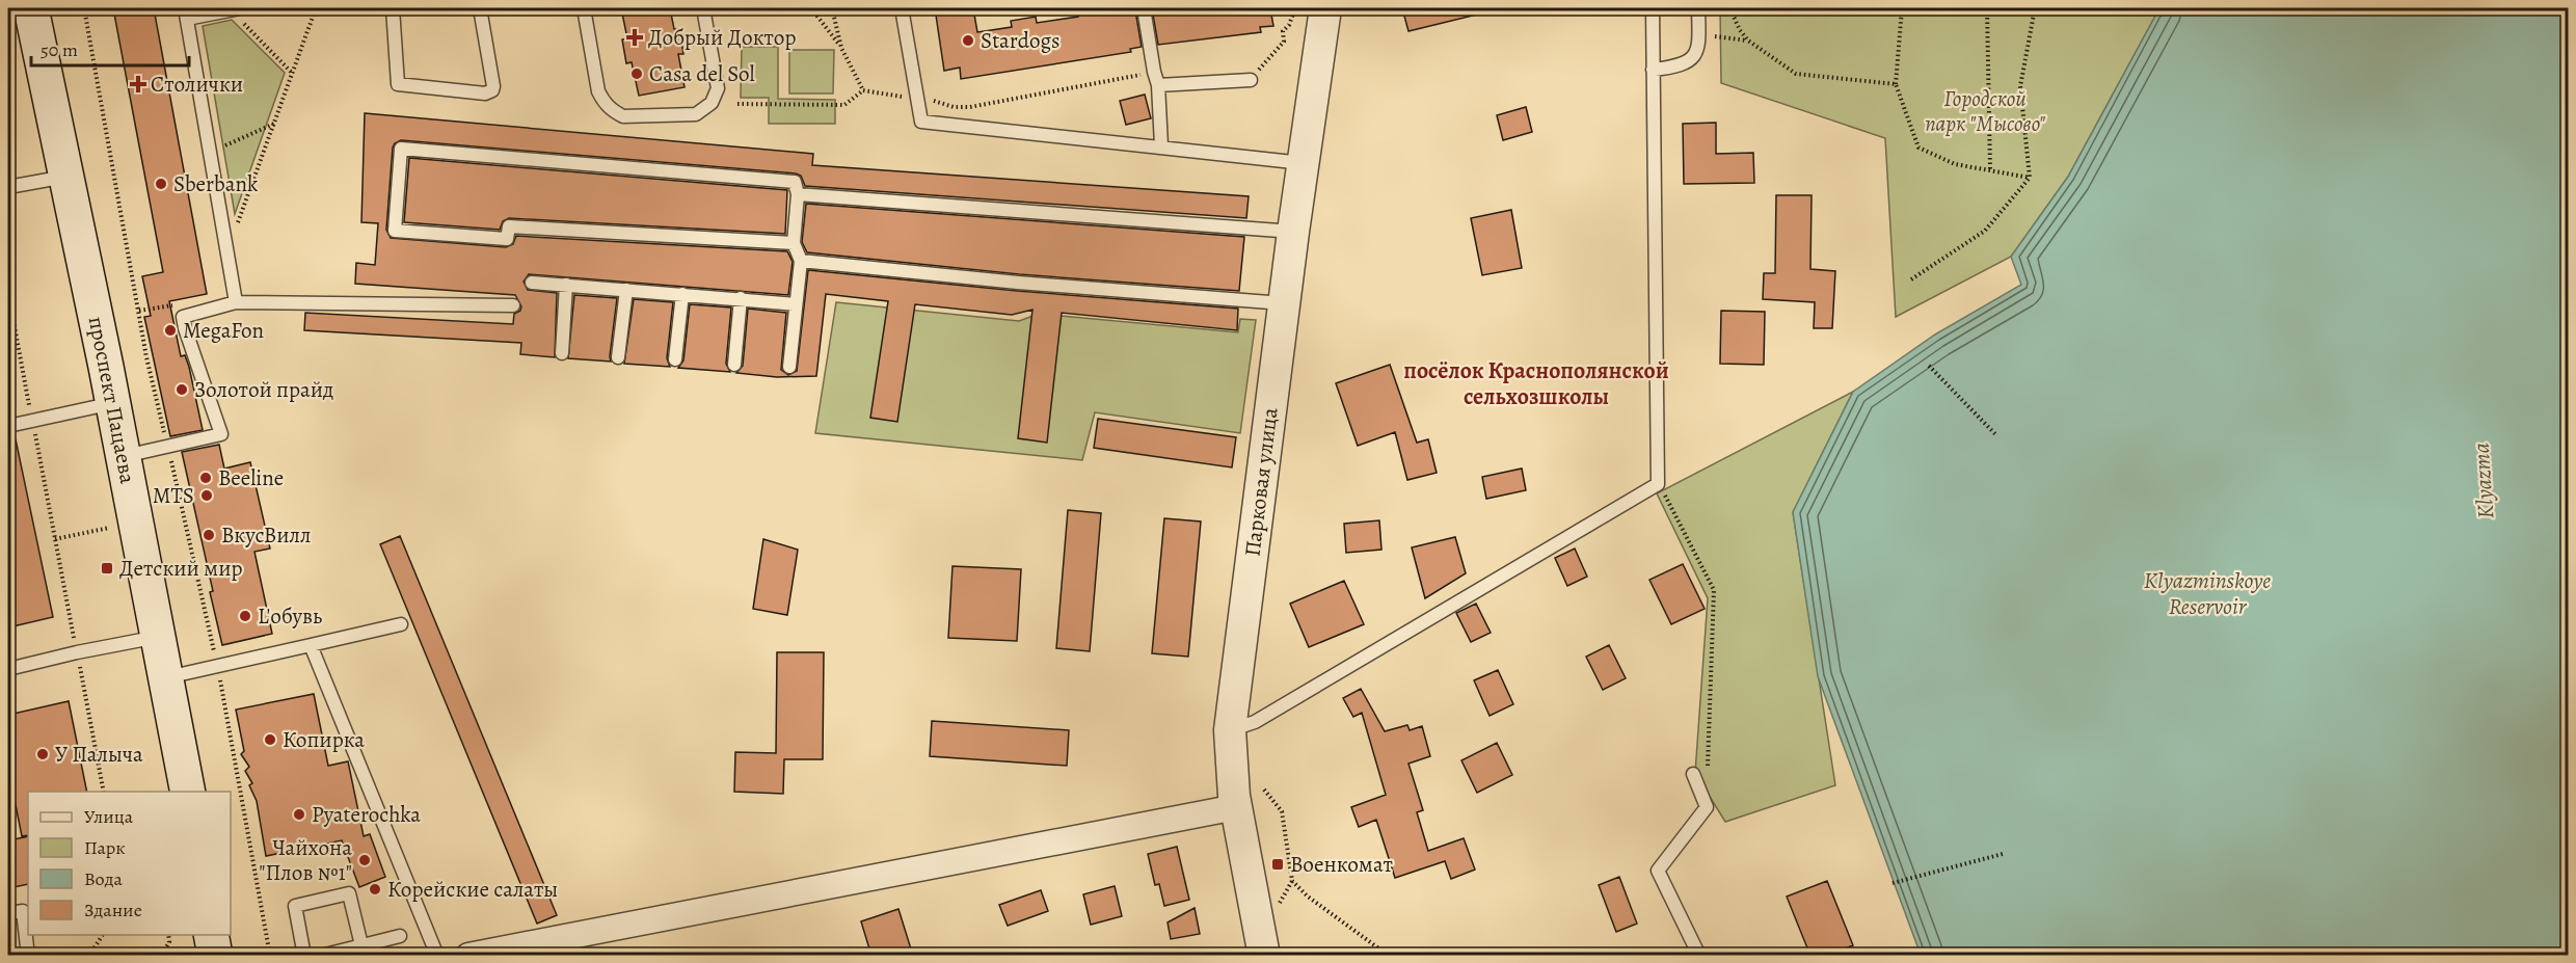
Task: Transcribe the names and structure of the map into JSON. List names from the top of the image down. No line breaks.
{"streets":{"main road":["проспект Пацаева"],"street":["Парковая улица"]},"districts":["посёлок Краснополянской сельхозшколы"],"water":["Klyazma","Klyazminskoye Reservoir"],"parks":["Городской парк \"Мысово\""],"places":{"health":["Добрый Доктор","Столички"],"other":["Stardogs","Casa del Sol","Sberbank","MegaFon","Золотой прайд","Beeline","MTS","ВкусВилл","L'обувь","Копирка","У Палыча","Pyaterochka","Чайхона \"Плов №1\"","Корейские салаты"],"transit":["Детский мир","Военкомат"]},"legend":["Улица","Парк","Вода","Здание"],"scale_bar":"50 m"}
